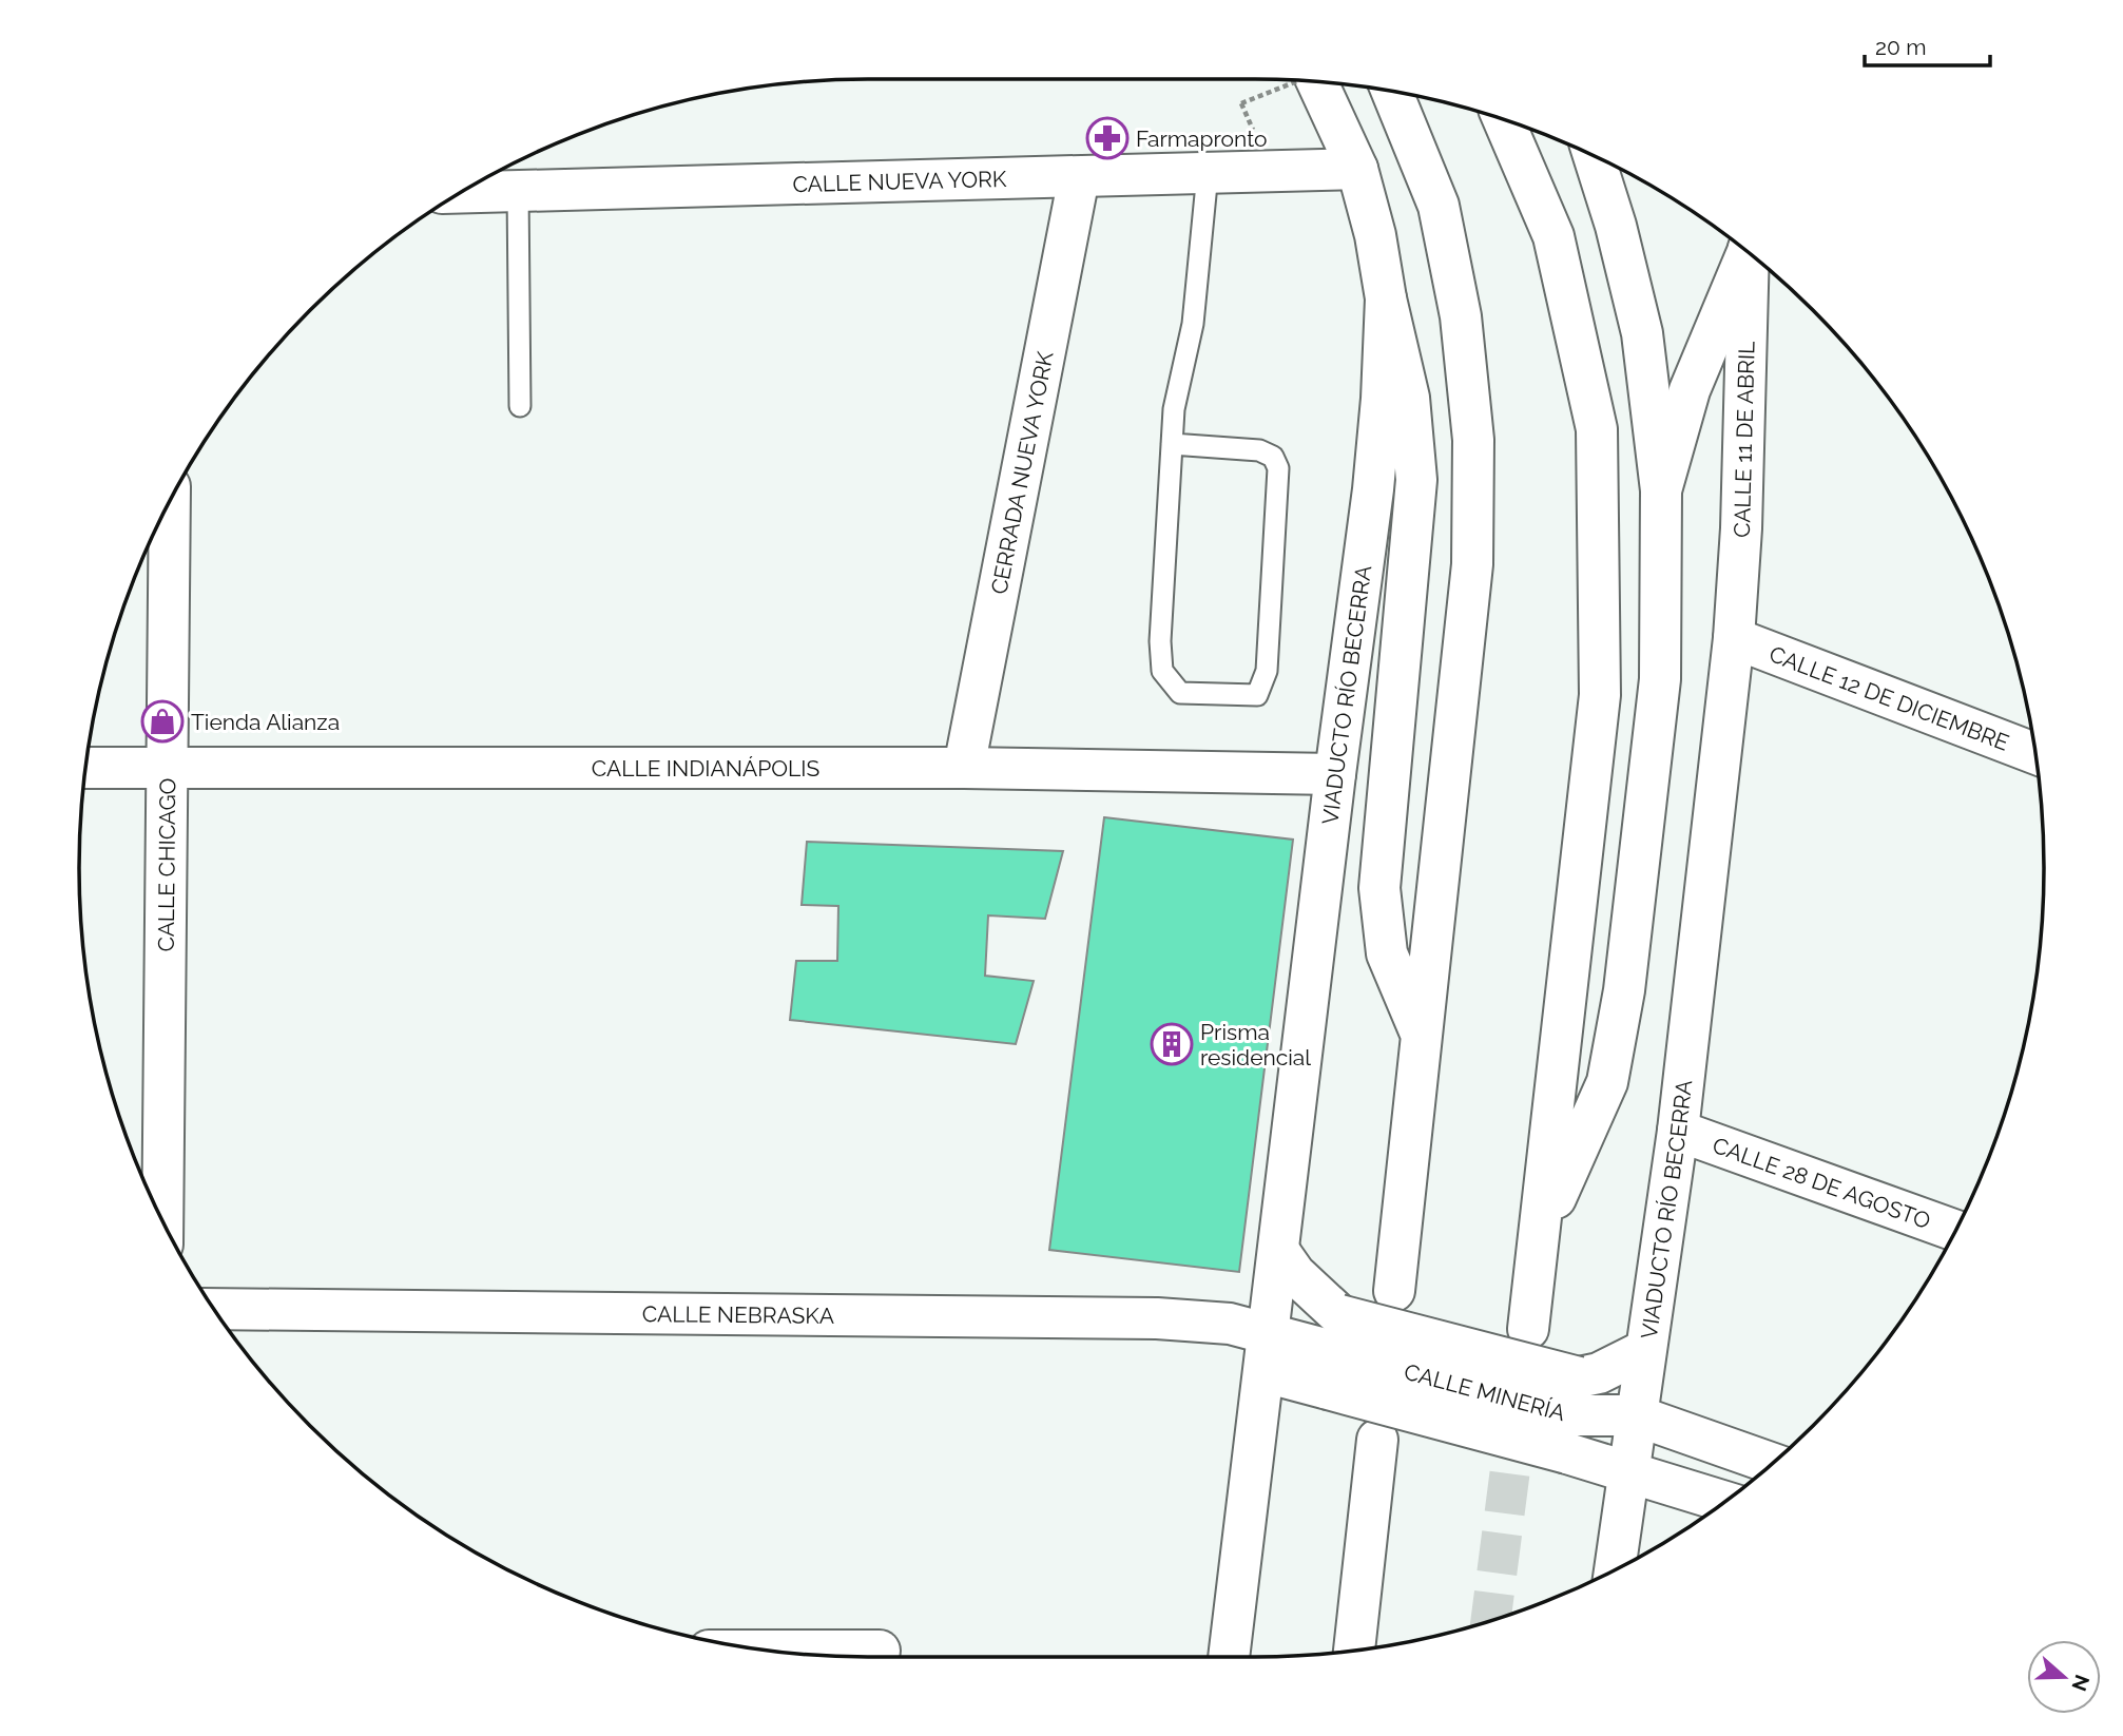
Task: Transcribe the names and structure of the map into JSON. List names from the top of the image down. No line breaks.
{"streets":{"main road":["CALLE NUEVA YORK","CALLE 11 DE ABRIL","CERRADA NUEVA YORK","VIADUCTO RÍO BECERRA","CALLE 12 DE DICIEMBRE","CALLE INDIANÁPOLIS","CALLE CHICAGO","CALLE 28 DE AGOSTO","CALLE NEBRASKA","CALLE MINERÍA"]},"crossings":[["CALLE NUEVA YORK","CERRADA NUEVA YORK"],["CALLE NUEVA YORK","VIADUCTO RÍO BECERRA"],["CALLE 11 DE ABRIL","VIADUCTO RÍO BECERRA"],["CALLE 11 DE ABRIL","CALLE 12 DE DICIEMBRE"],["CERRADA NUEVA YORK","CALLE INDIANÁPOLIS"],["VIADUCTO RÍO BECERRA","CALLE 12 DE DICIEMBRE"],["VIADUCTO RÍO BECERRA","CALLE INDIANÁPOLIS"],["VIADUCTO RÍO BECERRA","CALLE 28 DE AGOSTO"],["VIADUCTO RÍO BECERRA","CALLE NEBRASKA"],["VIADUCTO RÍO BECERRA","CALLE MINERÍA"],["CALLE INDIANÁPOLIS","CALLE CHICAGO"],["CALLE NEBRASKA","CALLE MINERÍA"]],"places":{"pharmacy":["Farmapronto"],"shop":["Tienda Alianza"],"building":["Prisma residencial"]},"scale_bar":"20 m","north":"right"}
